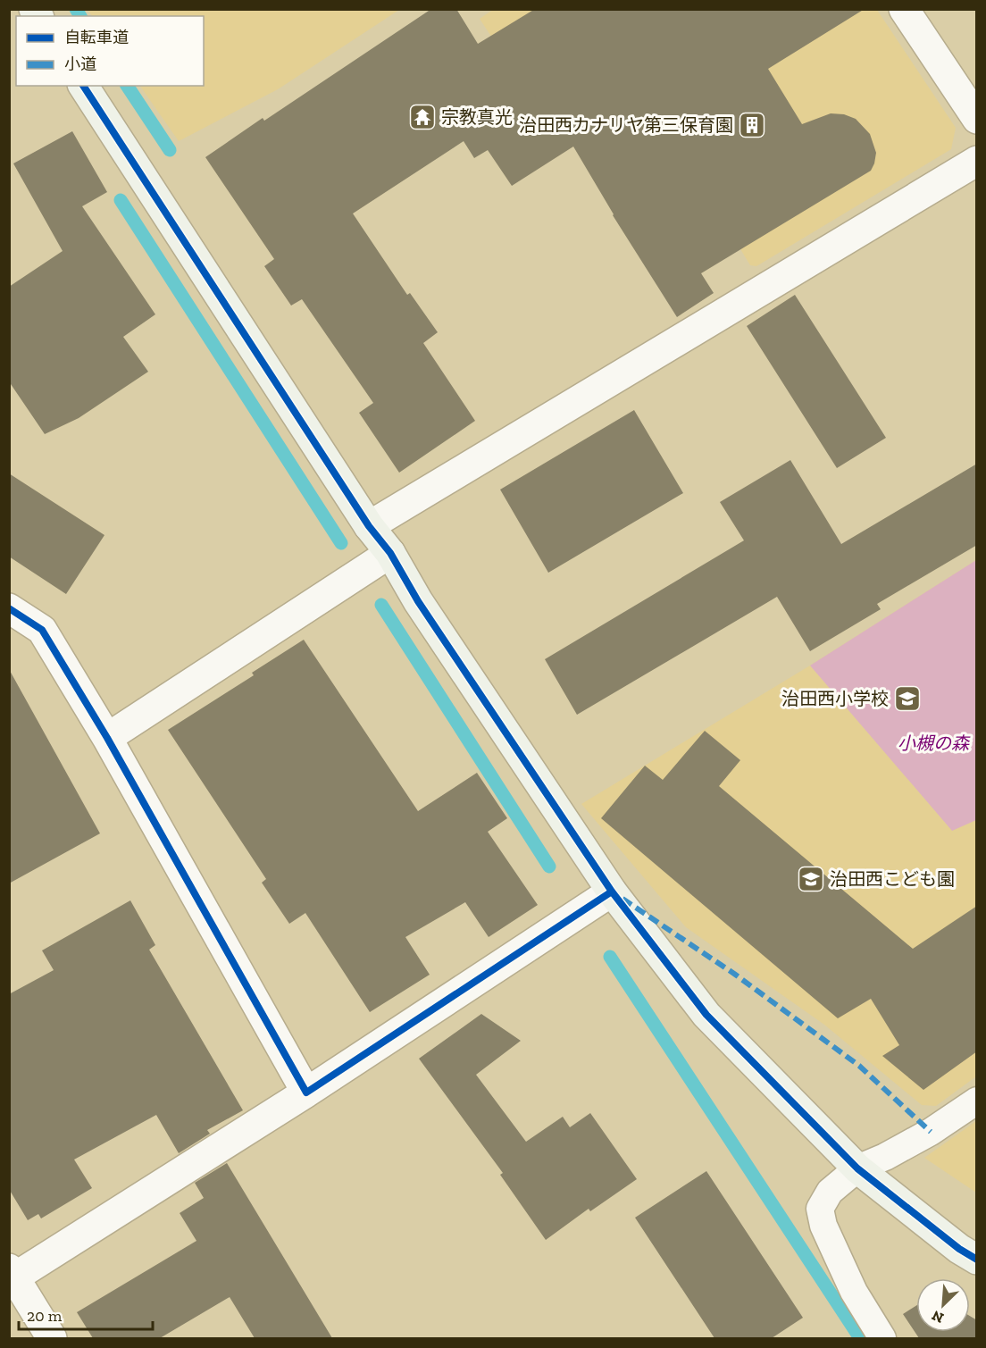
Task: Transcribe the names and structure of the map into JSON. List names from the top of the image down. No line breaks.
{"parks":["小槻の森"],"places":{"temple":["宗教真光"],"building":["治田西カナリヤ第三保育園"],"school or university":["治田西小学校","治田西こども園"]},"legend":["自転車道","小道"],"scale_bar":"20 m","north":"bottom left"}
